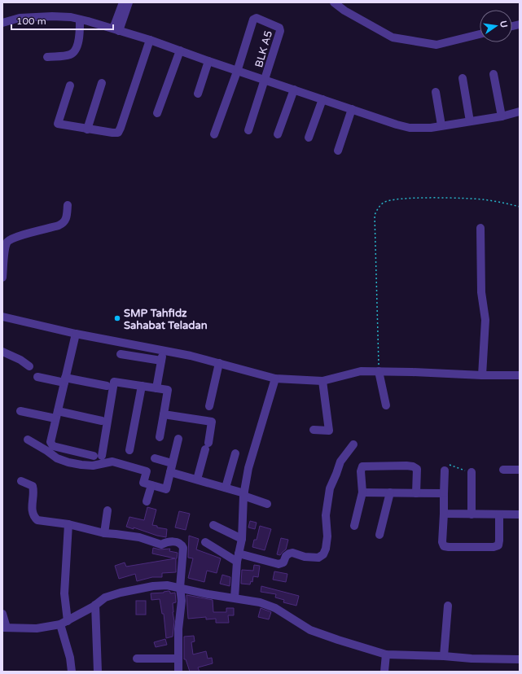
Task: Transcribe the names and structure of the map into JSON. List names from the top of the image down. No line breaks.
{"streets":{"street":["BLK A5"]},"places":["SMP Tahfidz Sahabat Teladan"],"scale_bar":"100 m","north":"right"}
